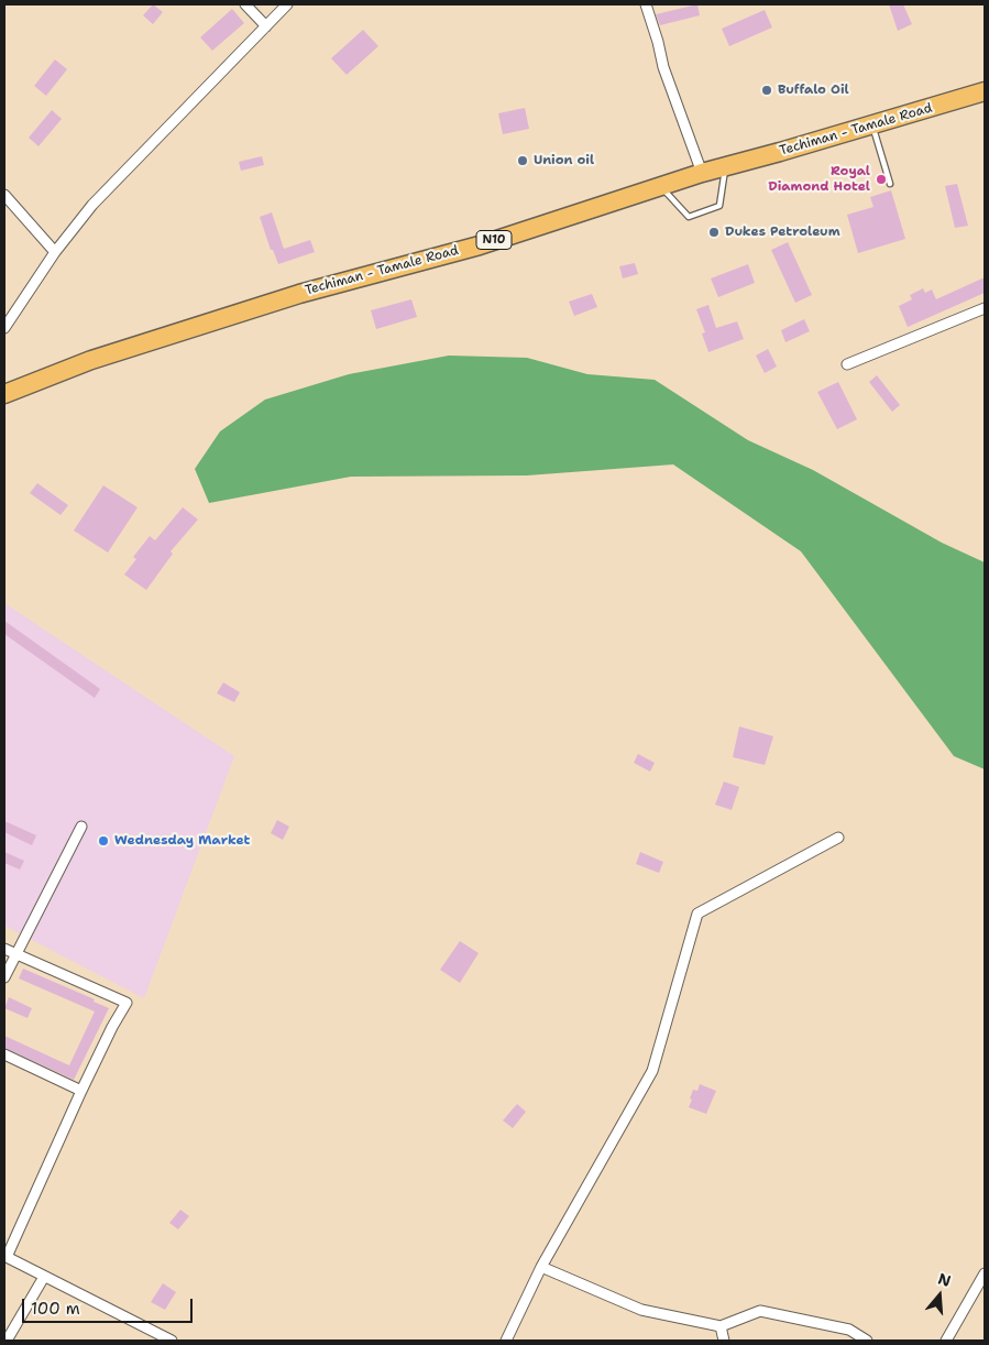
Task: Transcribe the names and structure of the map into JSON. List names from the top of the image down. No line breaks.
{"streets":{"highway":["Techiman - Tamale Road","N10"]},"places":["Buffalo Oil","Union oil","Royal Diamond Hotel","Dukes Petroleum","Wednesday Market"],"scale_bar":"100 m","north":"top"}
